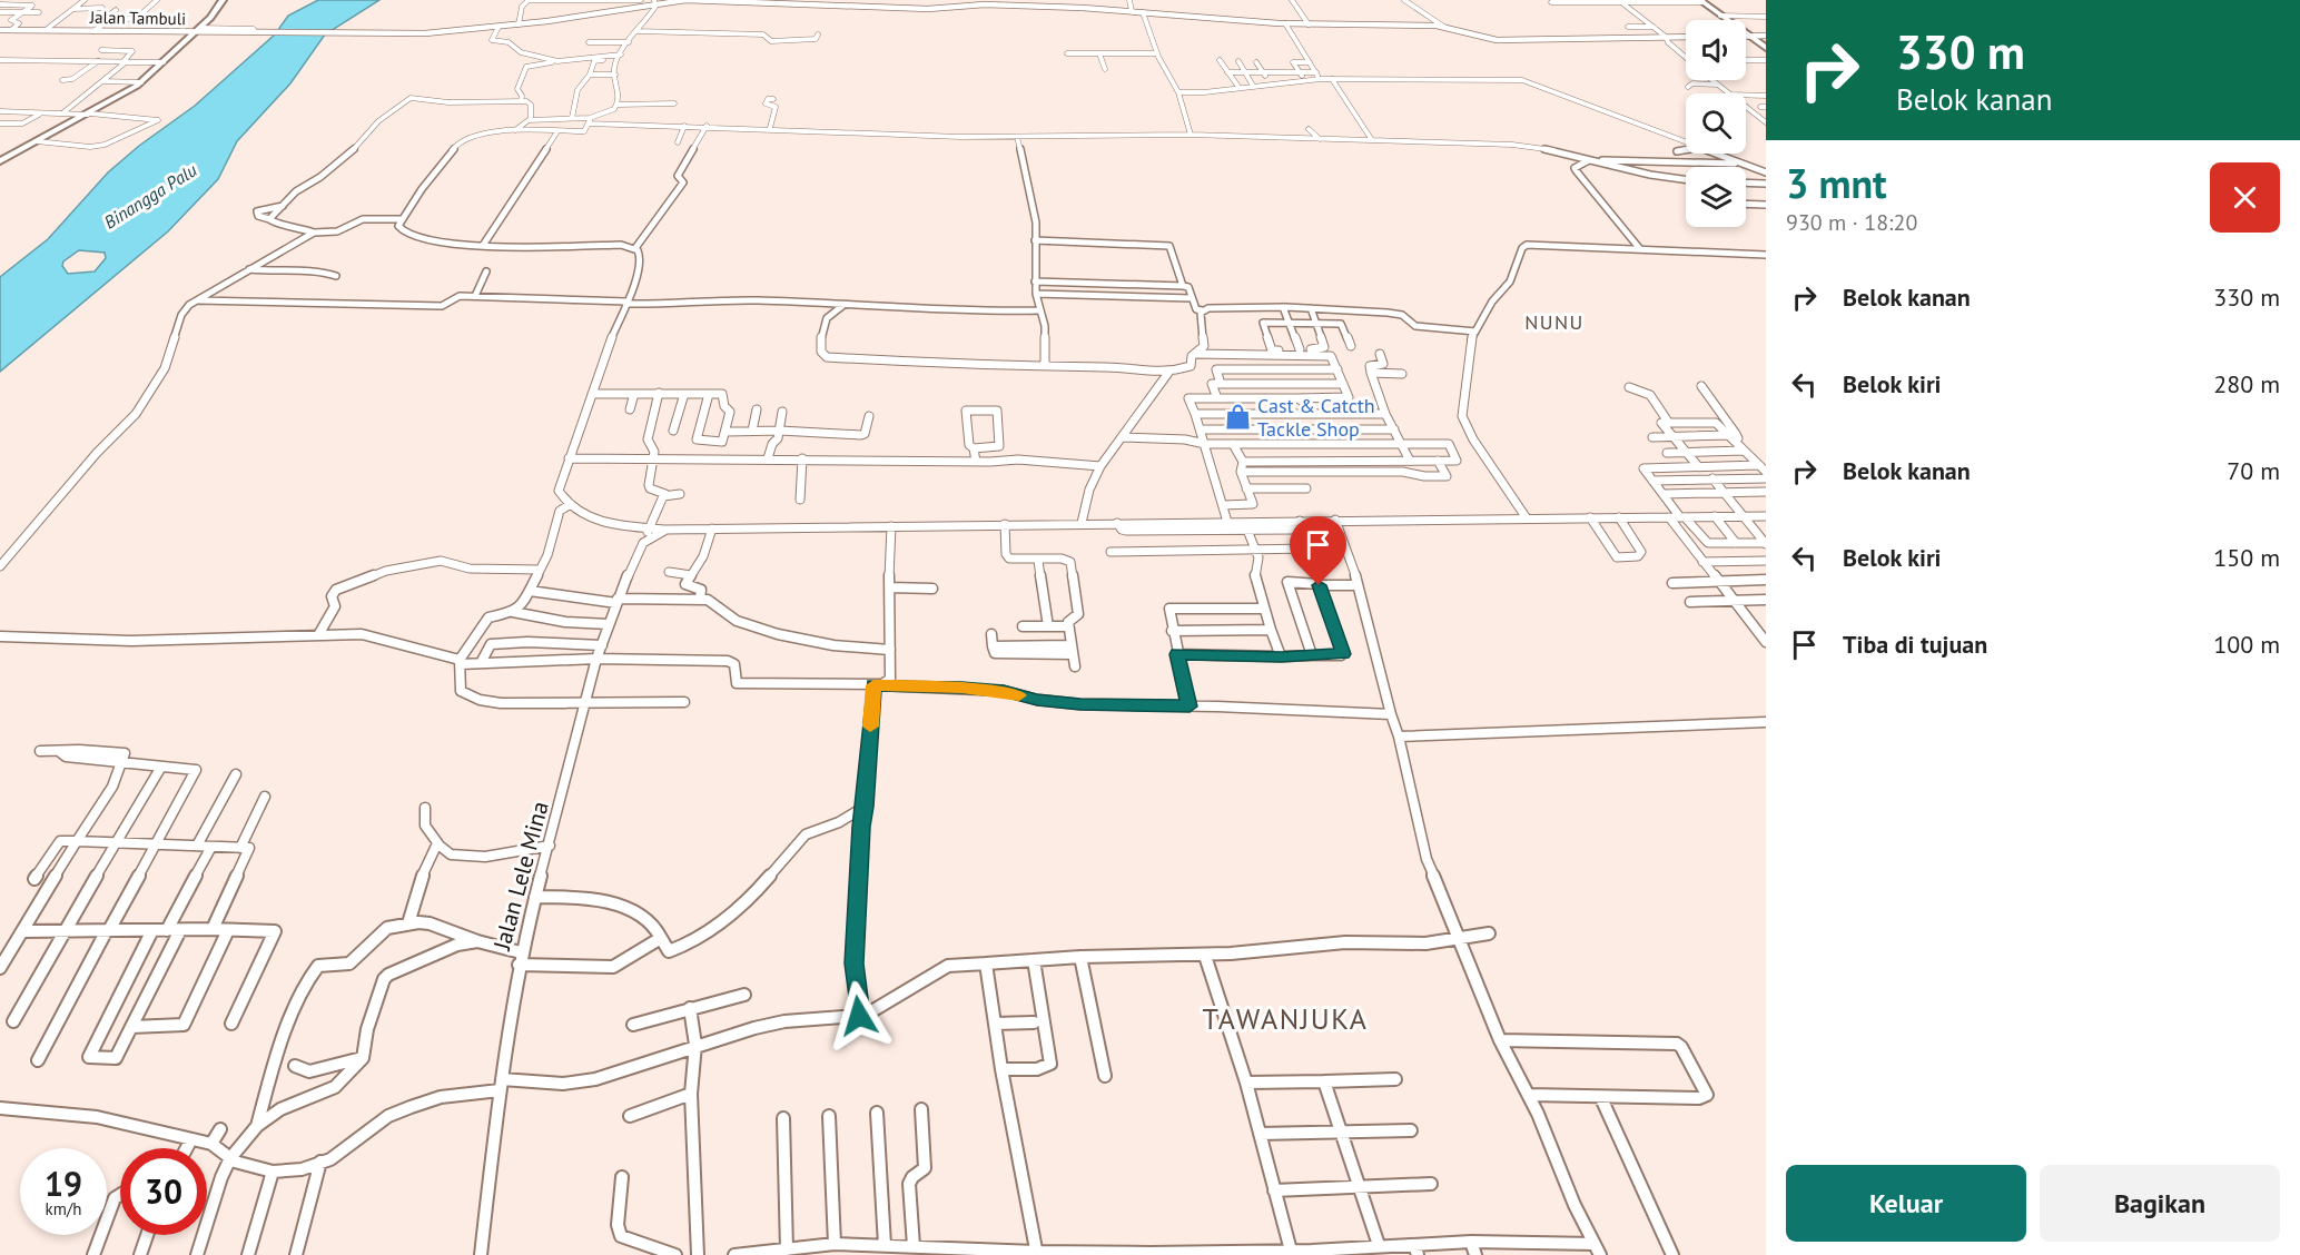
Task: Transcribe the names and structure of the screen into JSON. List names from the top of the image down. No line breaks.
{"streets":{"street":["Jalan Tambuli","Jalan Lele Mina"]},"districts":["NUNU","TAWANJUKA"],"water":["Binangga Palu"],"places":{"shop":["Cast & Catcth Tackle Shop"]},"page":{"turn":["330 m","Belok kanan"],"heading":["3 mnt","930 m · 18:20"],"list":[{"name":"Belok kanan","value":"330 m"},{"name":"Belok kiri","value":"280 m"},{"name":"Belok kanan","value":"70 m"},{"name":"Belok kiri","value":"150 m"},{"name":"Tiba di tujuan","value":"100 m"}],"speed":"19 km/h","limit":"30","buttons":["Keluar","Bagikan"]}}
